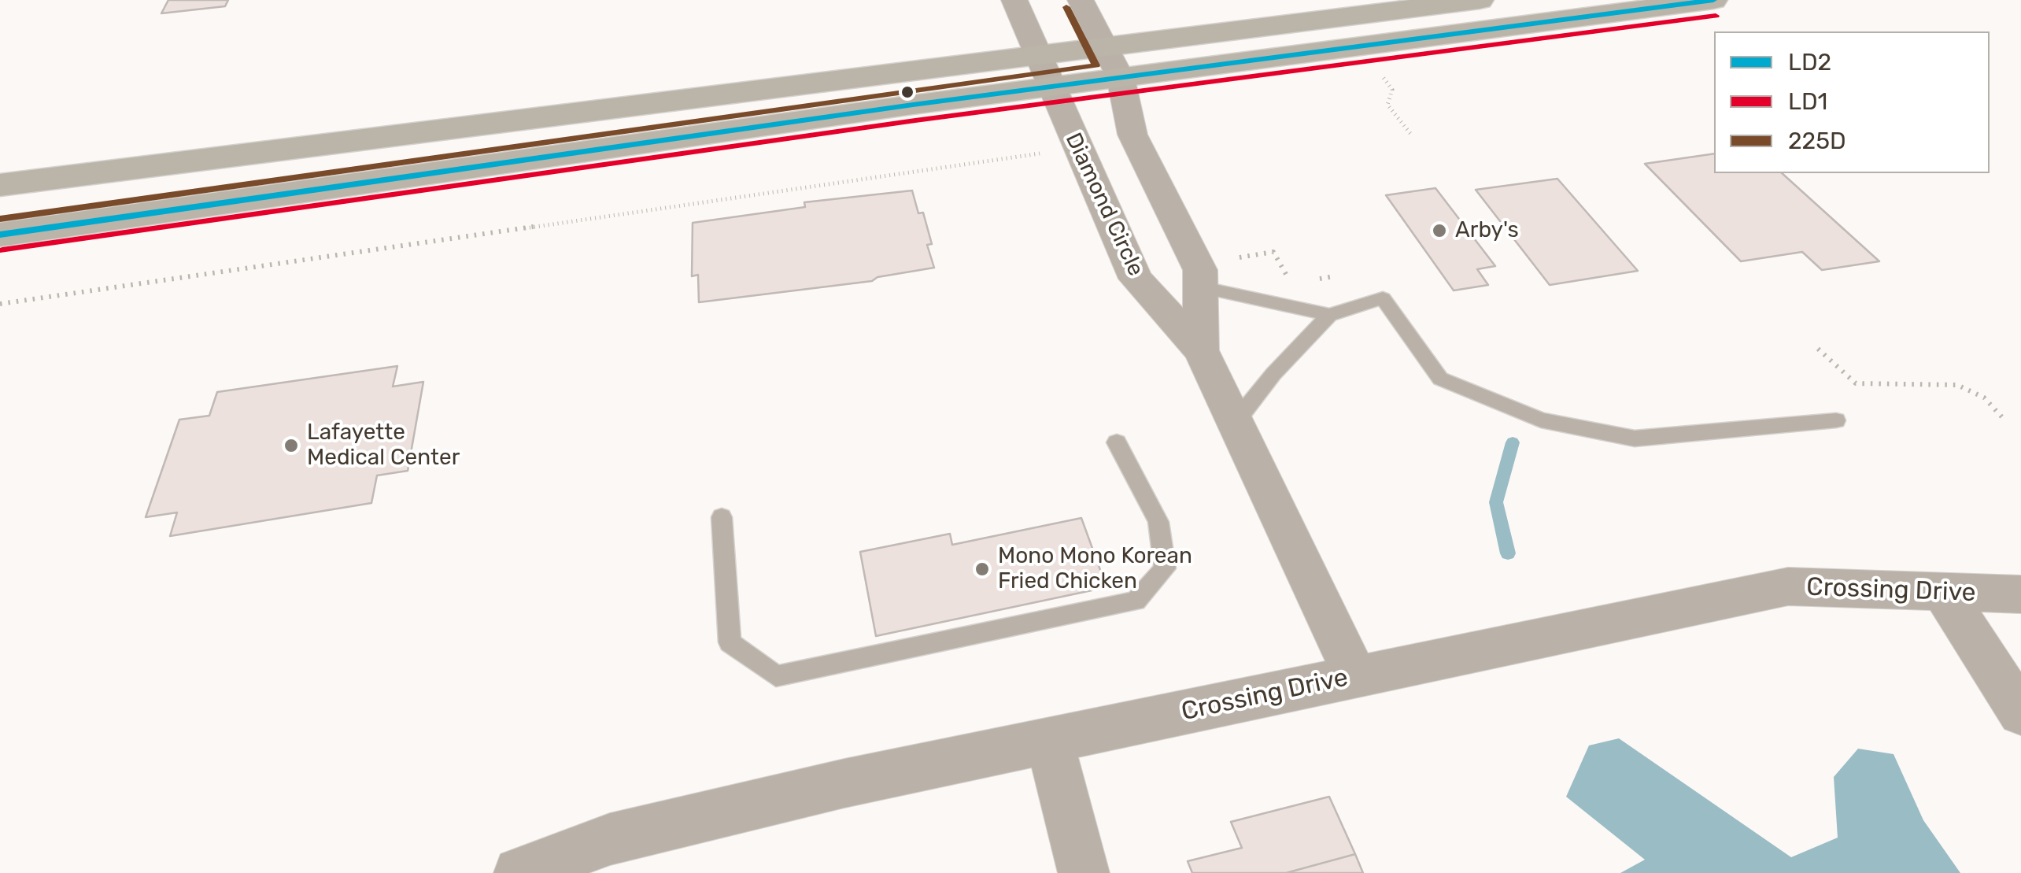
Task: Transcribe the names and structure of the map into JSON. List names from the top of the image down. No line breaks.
{"streets":{"street":["Diamond Circle","Crossing Drive"]},"crossings":[["Diamond Circle","Crossing Drive"]],"places":["Arby's","Lafayette Medical Center","Mono Mono Korean Fried Chicken"],"lines":["transit line LD2","transit line 225D","transit line LD1"],"legend":["LD2","LD1","225D"]}
